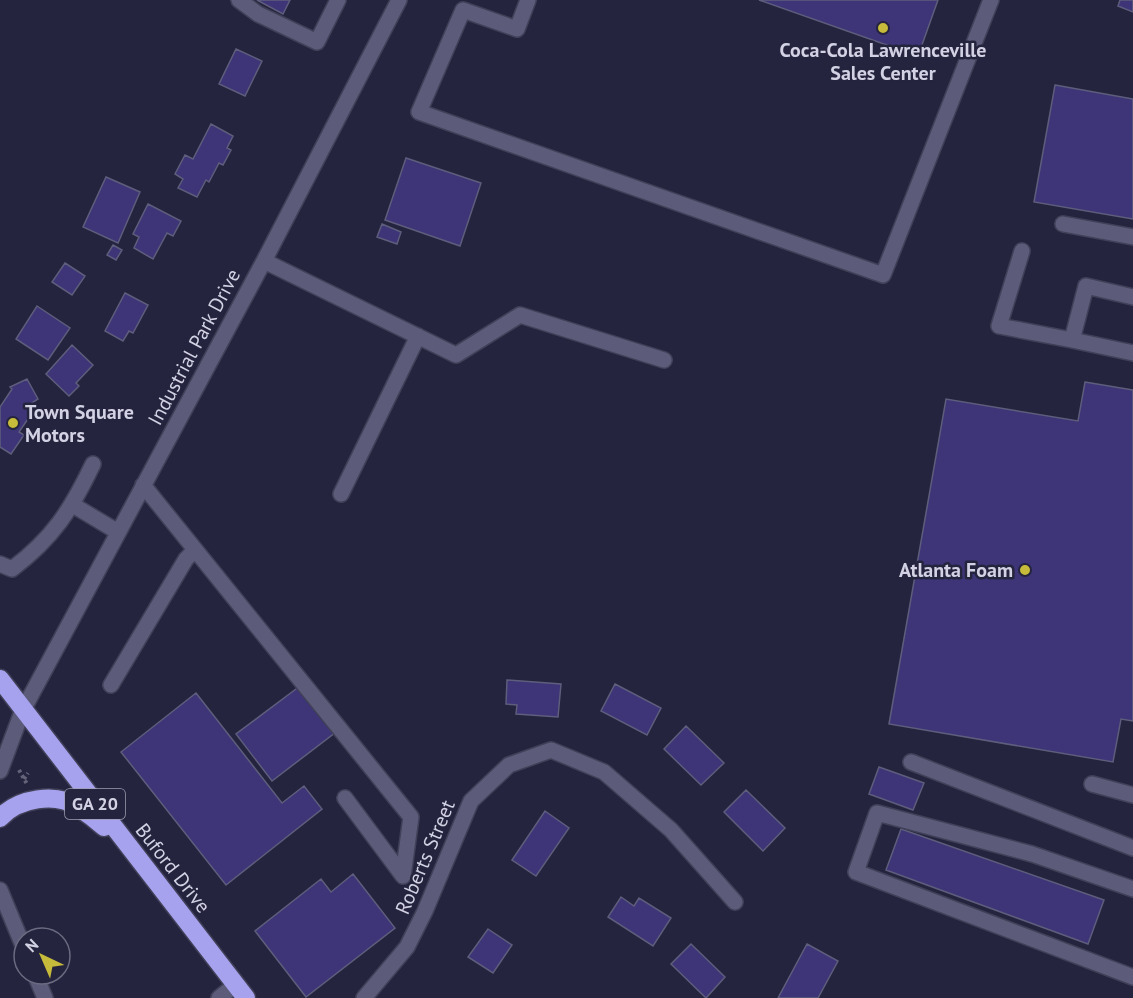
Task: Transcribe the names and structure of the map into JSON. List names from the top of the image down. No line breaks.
{"streets":{"highway":["GA 20","Buford Drive"],"street":["Industrial Park Drive","Roberts Street"]},"crossings":[["Industrial Park Drive","Buford Drive"]],"places":["Coca-Cola Lawrenceville Sales Center","Town Square Motors","Atlanta Foam"],"north":"top left"}
